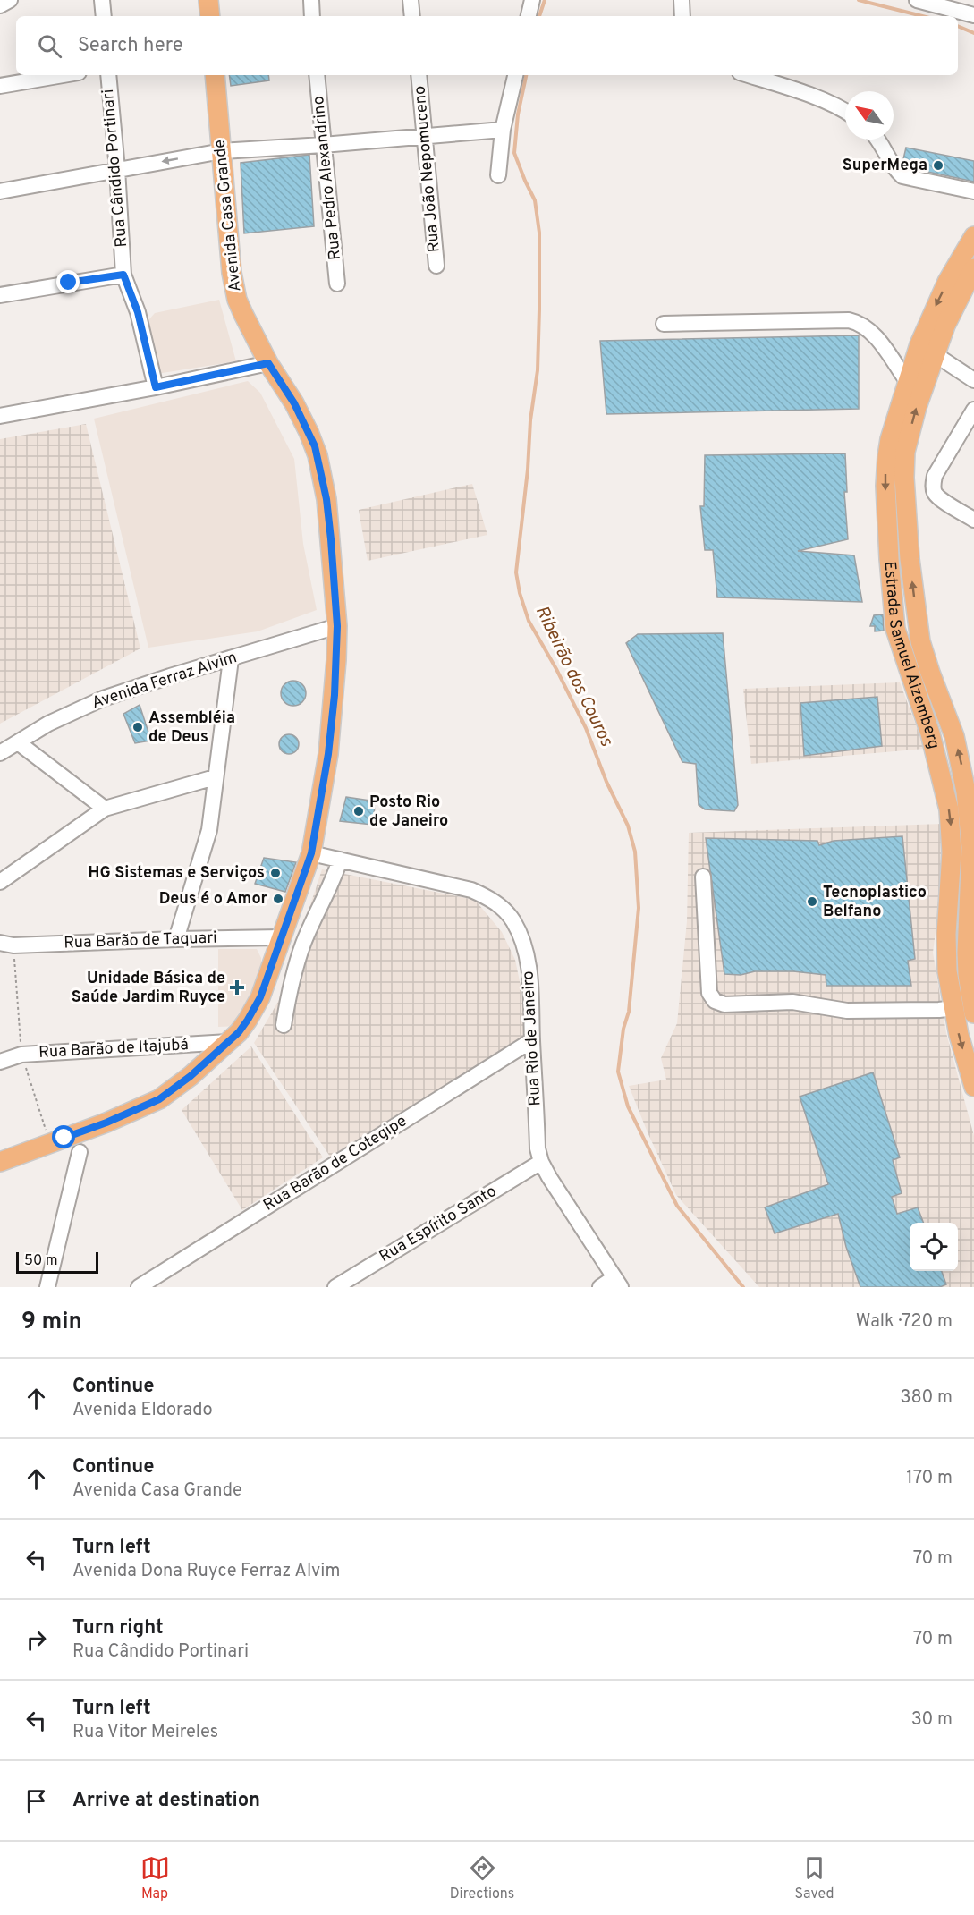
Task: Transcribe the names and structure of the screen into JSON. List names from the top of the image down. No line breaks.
{"streets":{"main road":["Avenida Casa Grande","Estrada Samuel Aizemberg"],"street":["Rua Cândido Portinari","Rua João Nepomuceno","Rua Pedro Alexandrino","Avenida Ferraz Alvim","Rua Barão de Taquari","Rua Rio de Janeiro","Rua Barão de Itajubá","Rua Barão de Cotegipe","Rua Espírito Santo"]},"crossings":[["Avenida Casa Grande","Avenida Ferraz Alvim"],["Avenida Casa Grande","Rua Barão de Taquari"],["Avenida Casa Grande","Rua Rio de Janeiro"],["Avenida Casa Grande","Rua Barão de Itajubá"],["Rua Rio de Janeiro","Rua Barão de Cotegipe"],["Rua Rio de Janeiro","Rua Espírito Santo"]],"water":["Ribeirão dos Couros"],"places":{"other":["SuperMega","Assembléia de Deus","Posto Rio de Janeiro","HG Sistemas e Serviços","Deus é o Amor","Tecnoplastico Belfano"],"health":["Unidade Básica de Saúde Jardim Ruyce"]},"scale_bar":"50 m","north":"top left","page":{"search":"Search here","scale":"50 m","heading":["9 min","Walk · 720 m"],"list":[["Continue","Avenida Eldorado","380 m"],["Continue","Avenida Casa Grande","170 m"],["Turn left","Avenida Dona Ruyce Ferraz Alvim","70 m"],["Turn right","Rua Cândido Portinari","70 m"],["Turn left","Rua Vitor Meireles","30 m"],"Arrive at destination"],"nav":["Map","Directions","Saved"]}}
